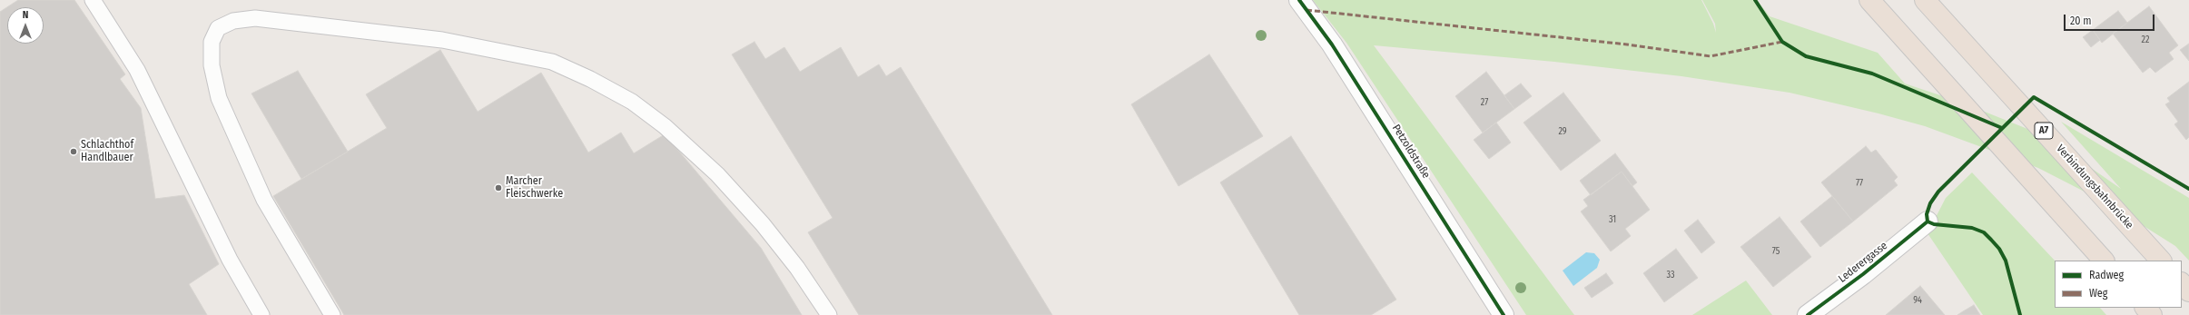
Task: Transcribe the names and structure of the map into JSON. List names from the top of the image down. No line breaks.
{"streets":{"highway":["A7","Verbindungsbahnbrücke"],"street":["Petzoldstraße","Lederergasse"]},"places":["Schlachthof Handlbauer","Marcher Fleischwerke"],"house_numbers":["22","27","29","77","31","75","33","94"],"legend":["Radweg","Weg"],"scale_bar":"20 m","north":"top"}
